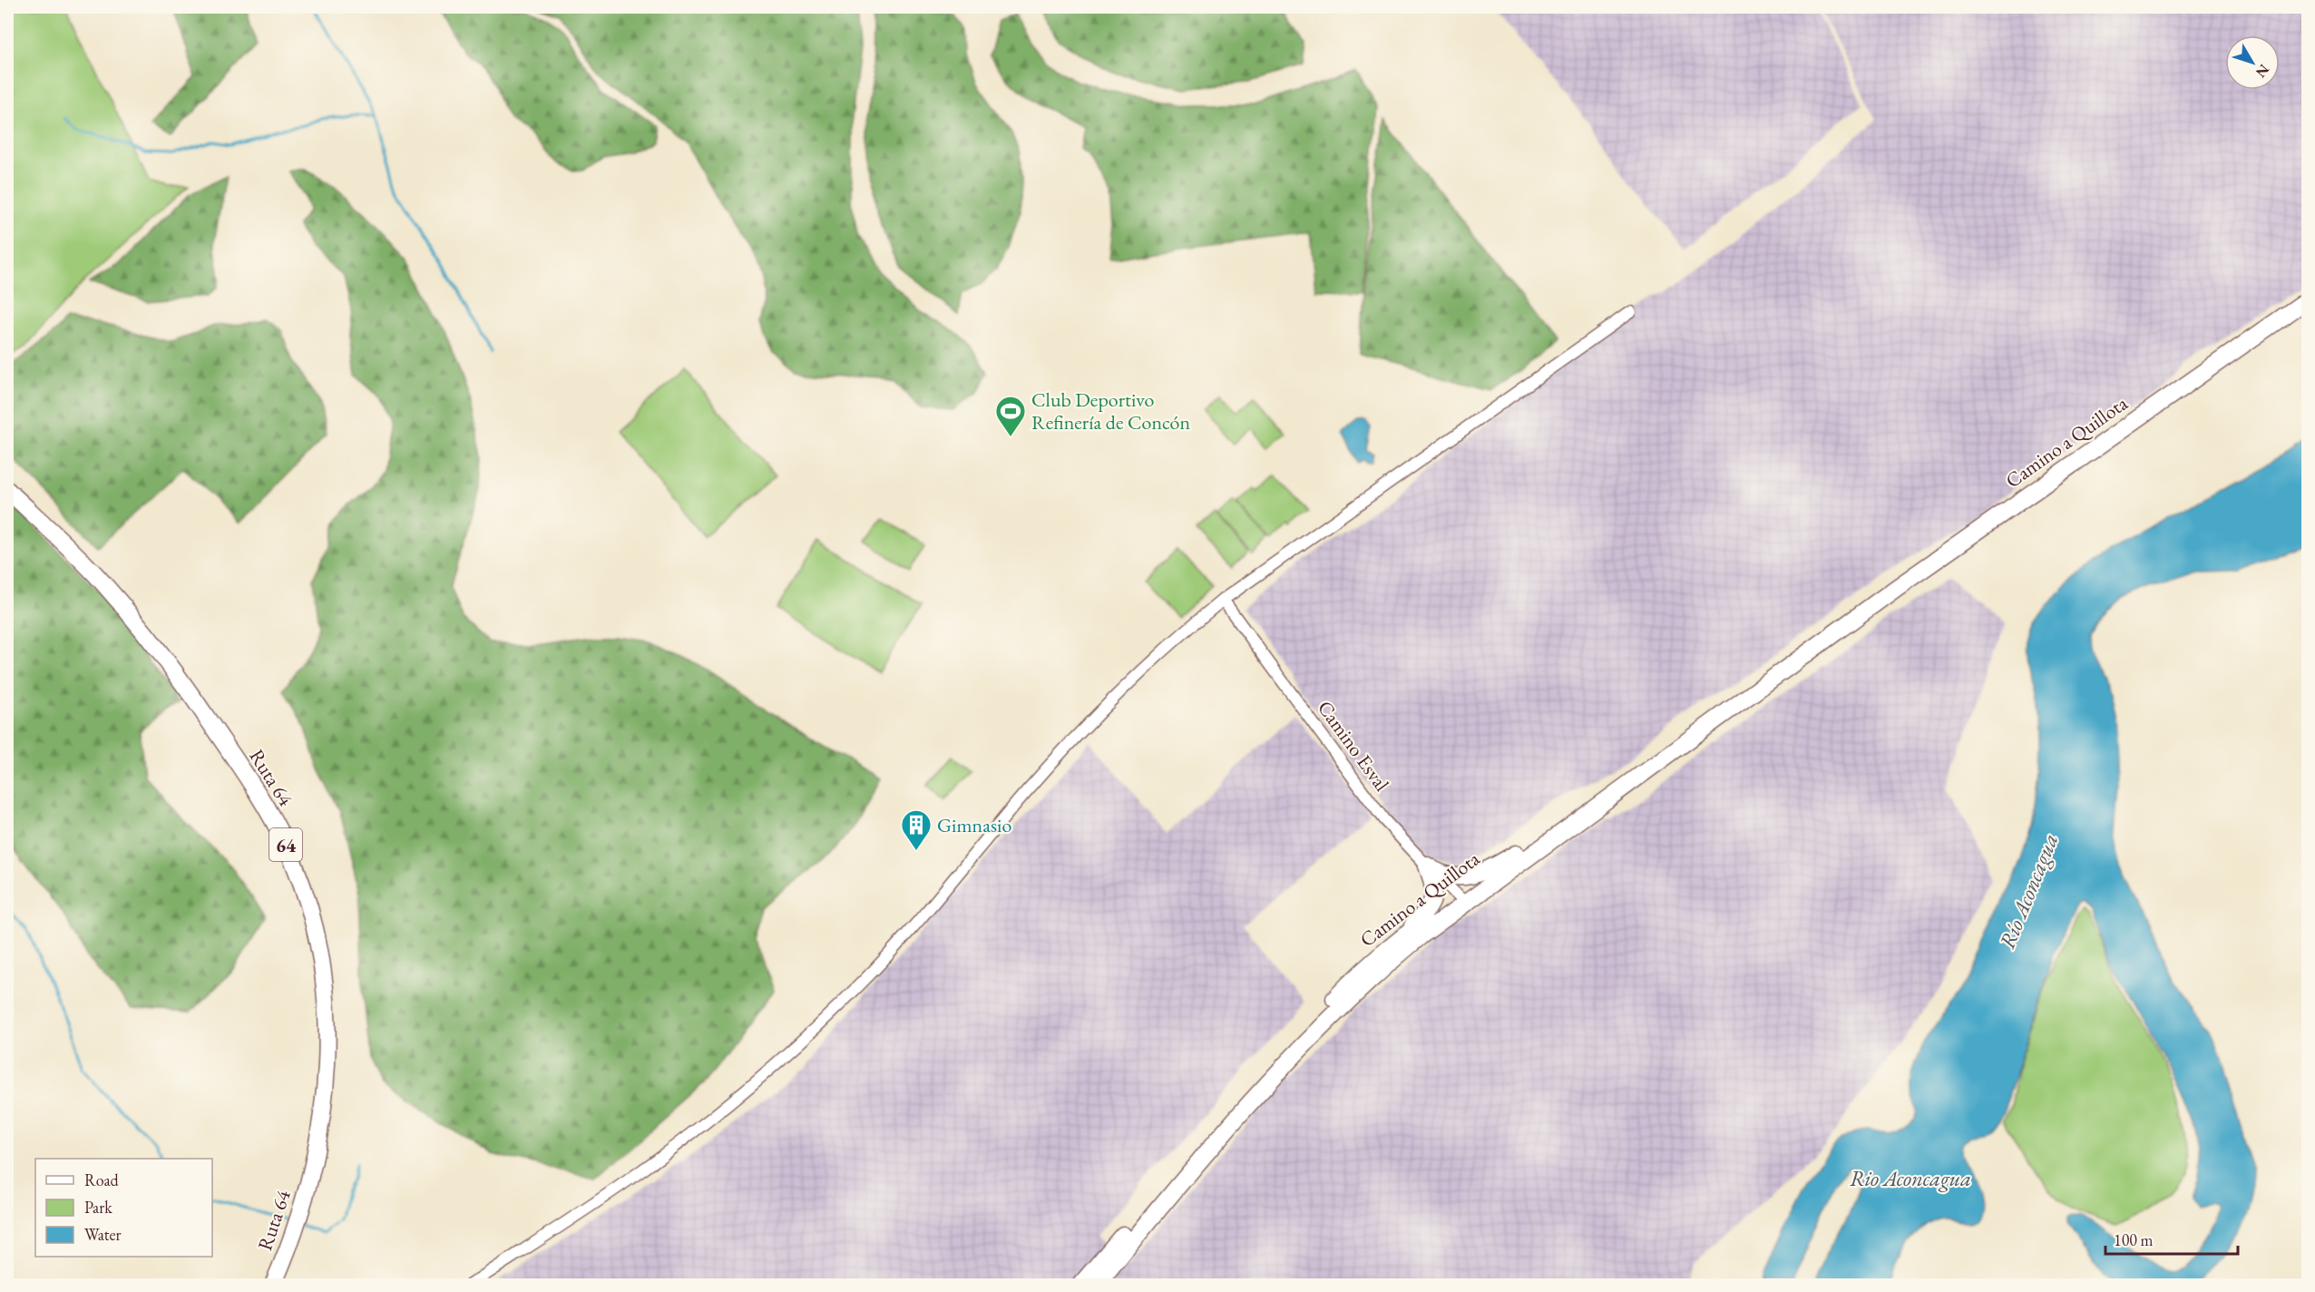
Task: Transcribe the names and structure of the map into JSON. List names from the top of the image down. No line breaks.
{"streets":{"main road":["Camino a Quillota","Ruta 64","64"],"street":["Camino Esval"]},"crossings":[["Camino a Quillota","Camino Esval"]],"water":["Río Aconcagua","Rio Aconcagua"],"places":{"sports":["Club Deportivo Refinería de Concón"],"building":["Gimnasio"]},"legend":["Road","Park","Water"],"scale_bar":"100 m","north":"bottom right"}
